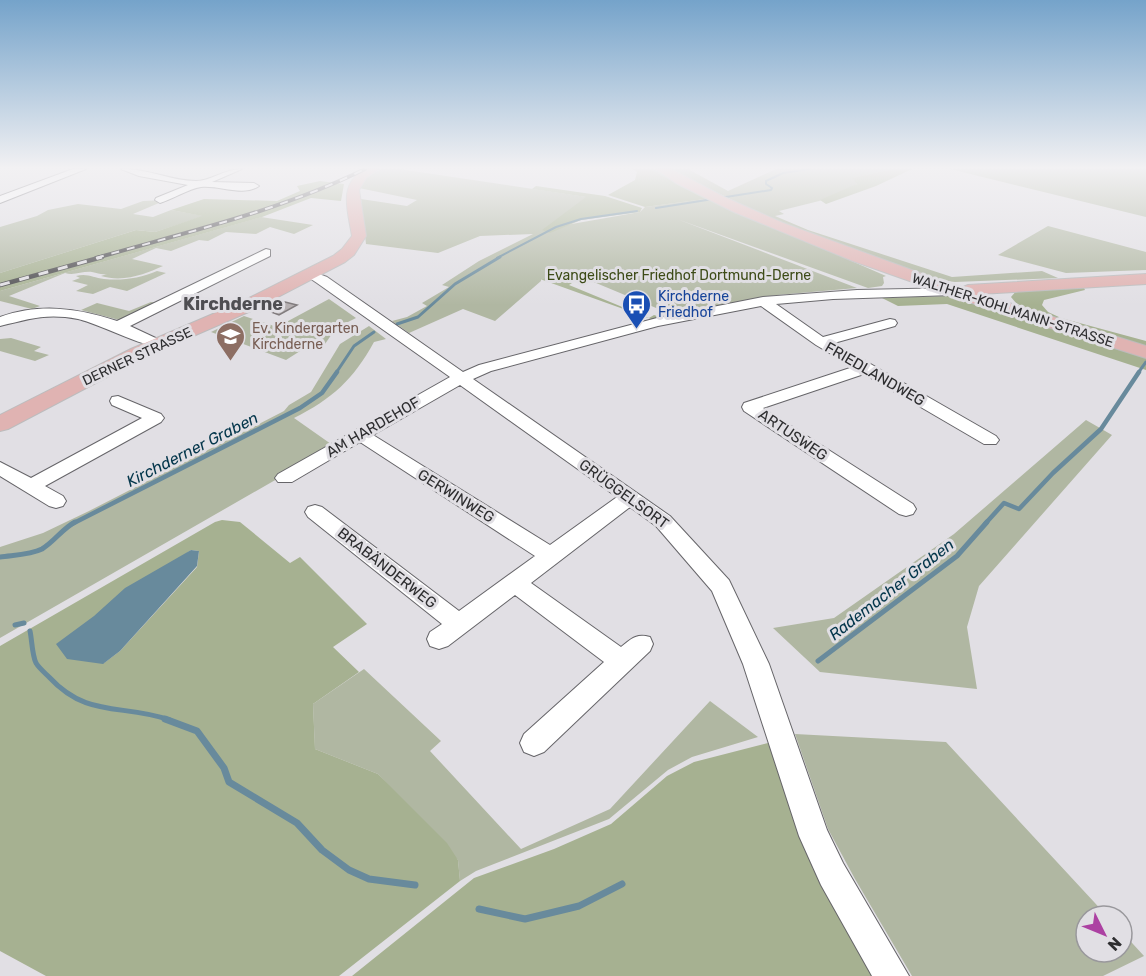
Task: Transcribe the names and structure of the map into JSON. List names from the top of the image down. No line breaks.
{"streets":{"main road":["WALTHER-KOHLMANN-STRASSE","DERNER STRASSE"],"street":["FRIEDLANDWEG","AM HARDEHOF","ARTUSWEG","GRÜGGELSORT","GERWINWEG","BRABÄNDERWEG"]},"crossings":[["DERNER STRASSE","GRÜGGELSORT"],["FRIEDLANDWEG","AM HARDEHOF"],["FRIEDLANDWEG","ARTUSWEG"],["AM HARDEHOF","GRÜGGELSORT"],["AM HARDEHOF","GERWINWEG"]],"districts":["Kirchderne"],"water":["Kirchderner Graben","Rademacher Graben"],"parks":["Evangelischer Friedhof Dortmund-Derne"],"places":{"bus stop":["Kirchderne Friedhof"],"school or university":["Ev. Kindergarten Kirchderne"]},"north":"bottom right"}
